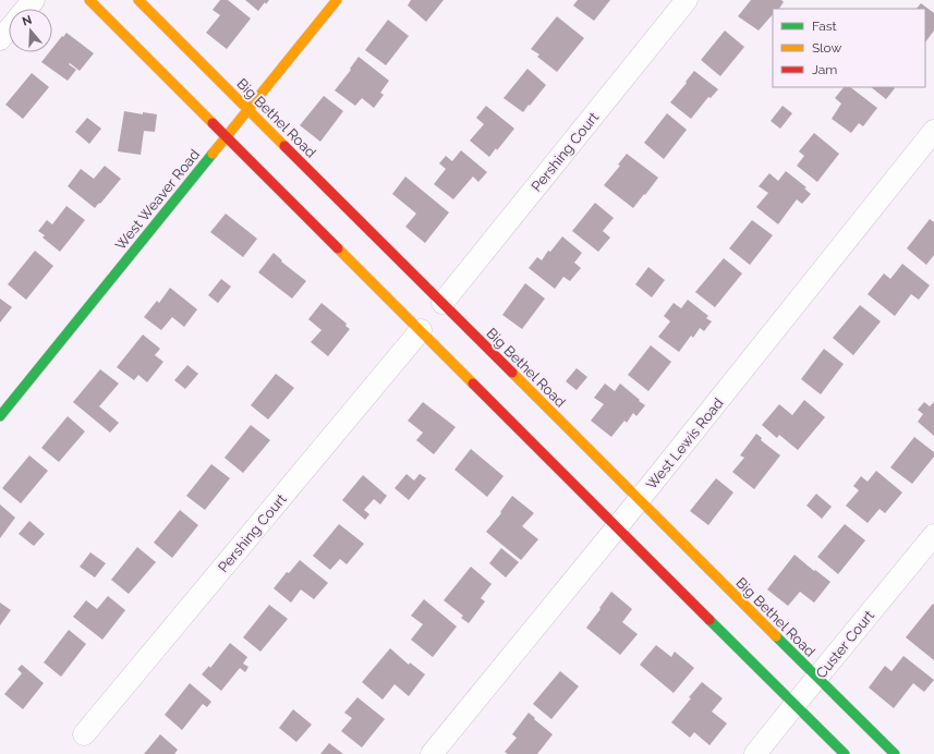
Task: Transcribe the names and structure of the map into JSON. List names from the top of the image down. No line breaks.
{"streets":{"main road":["Big Bethel Road","West Weaver Road"],"street":["Pershing Court","West Lewis Road","Custer Court"]},"crossings":[["Big Bethel Road","Pershing Court"],["Big Bethel Road","West Weaver Road"],["Big Bethel Road","West Lewis Road"],["Big Bethel Road","Custer Court"]],"legend":["Fast","Slow","Jam"],"north":"top"}
